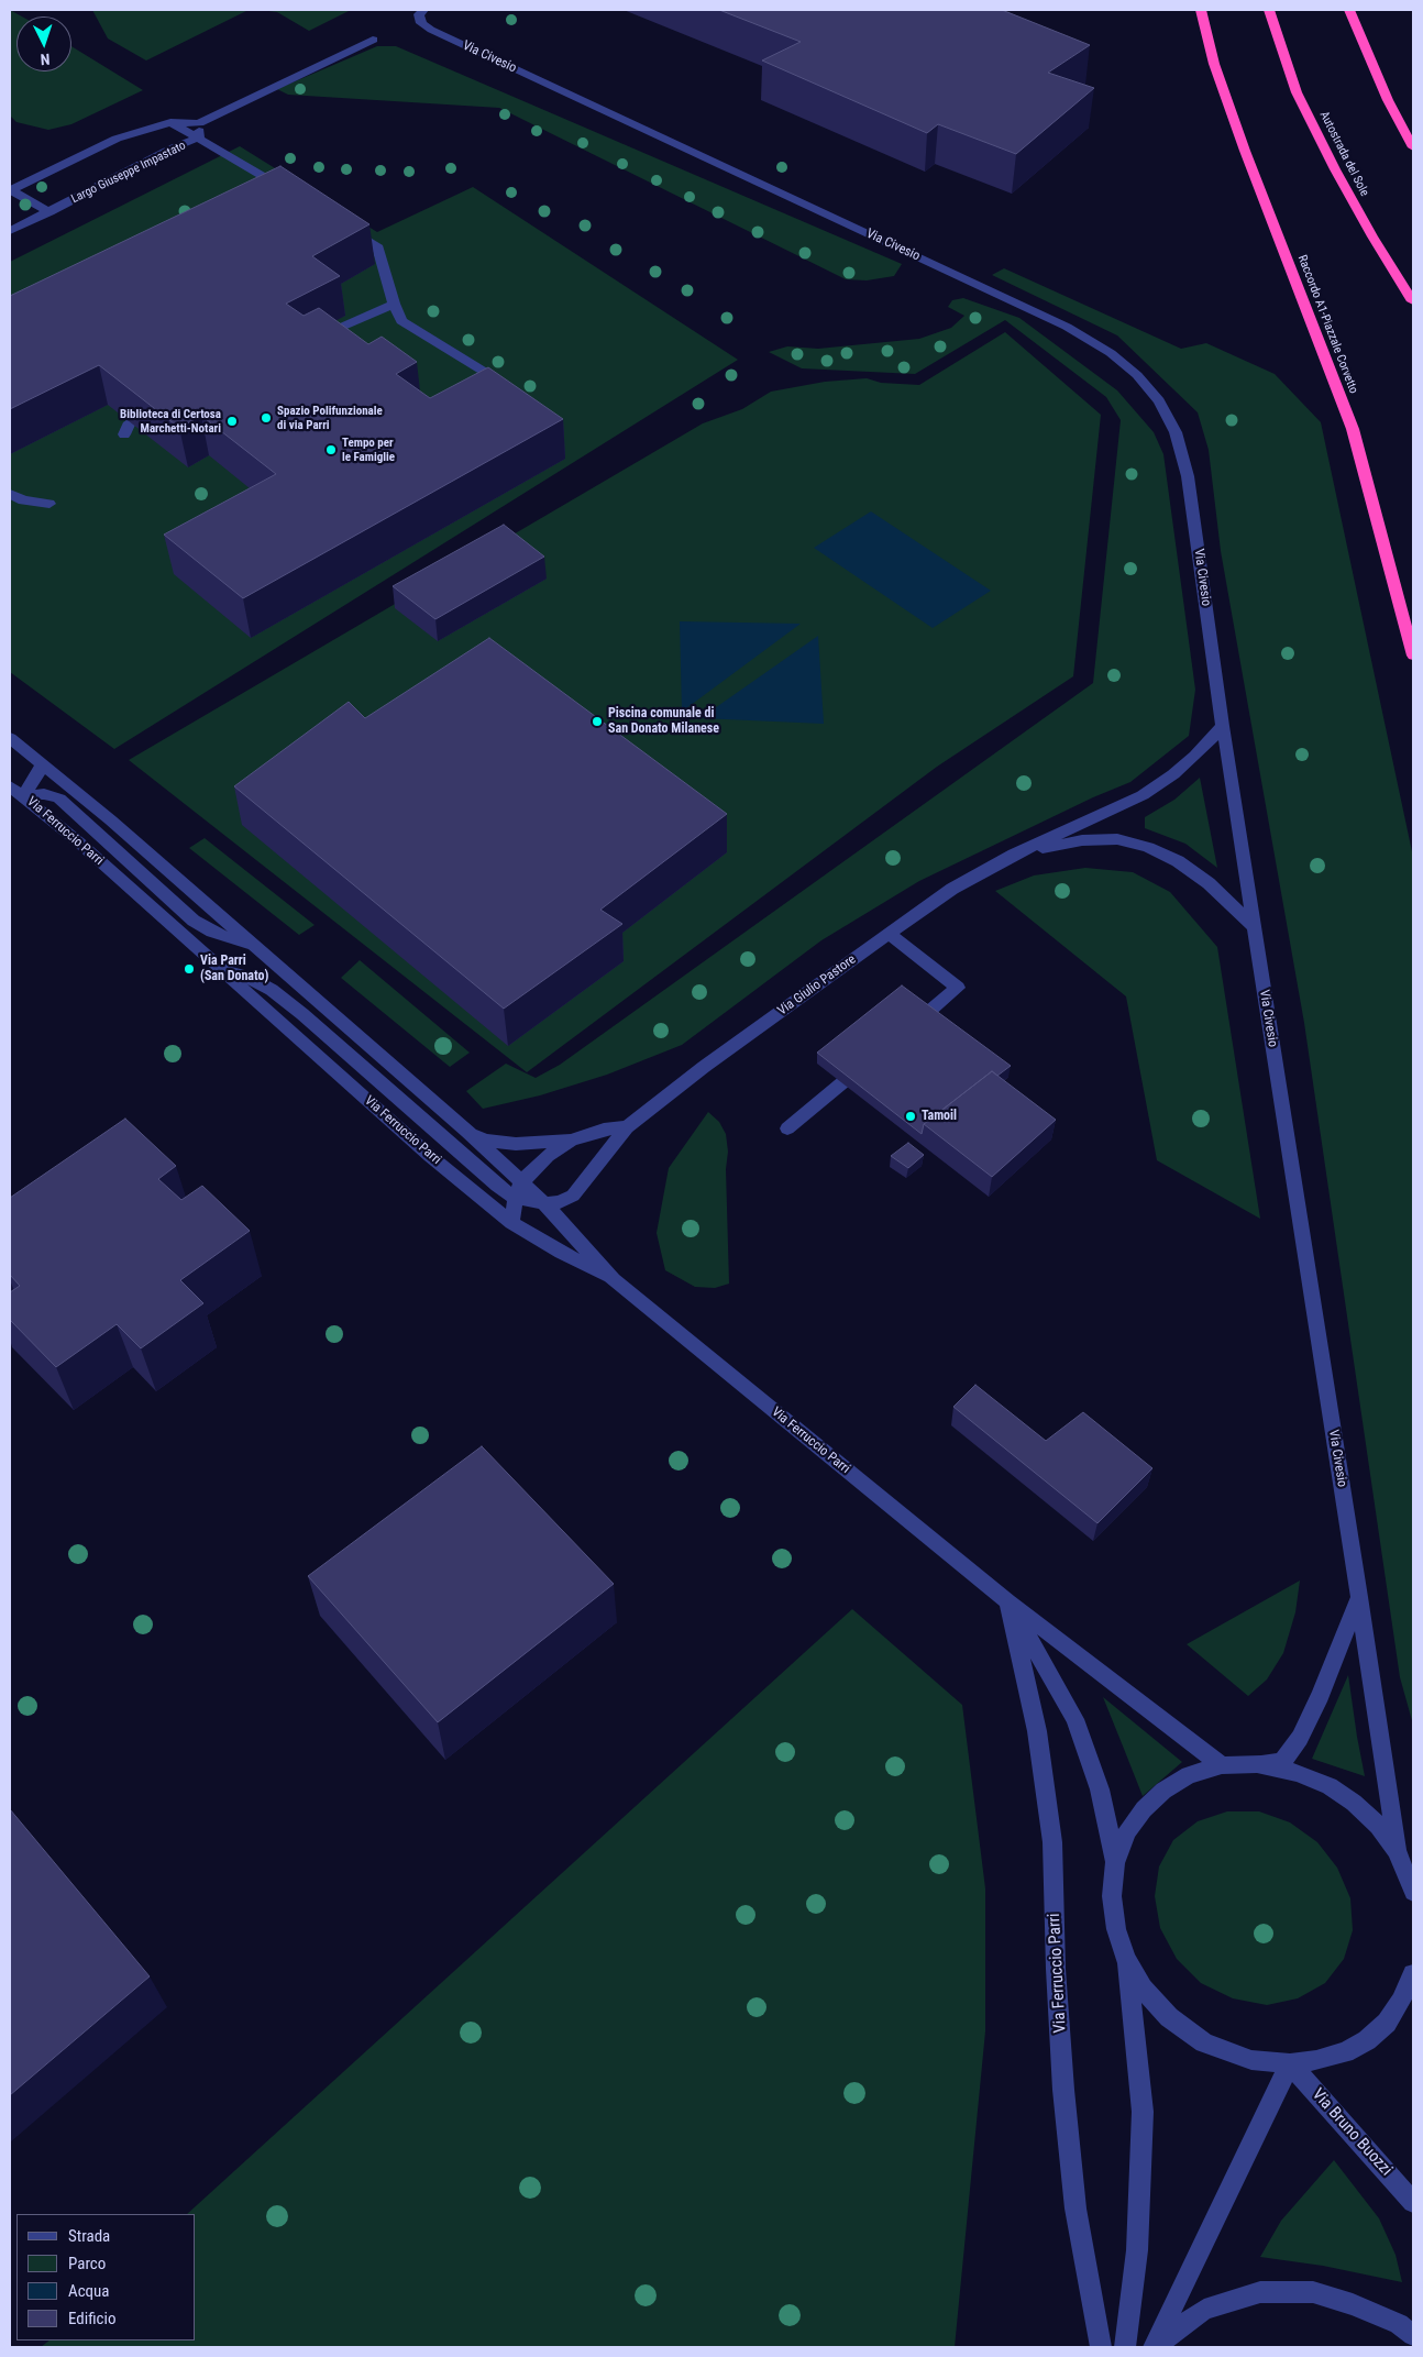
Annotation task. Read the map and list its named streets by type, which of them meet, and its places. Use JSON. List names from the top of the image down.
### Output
{
  "streets": {
    "highway": ["Autostrada del Sole", "Raccordo A1-Piazzale Corvetto"],
    "street": [
      "Via Civesio",
      "Largo Giuseppe Impastato",
      "Via Ferruccio Parri",
      "Via Giulio Pastore",
      "Via Bruno Buozzi"
    ]
  },
  "crossings": [
    ["Via Civesio", "Via Ferruccio Parri"],
    ["Via Civesio", "Via Giulio Pastore"],
    ["Via Ferruccio Parri", "Via Giulio Pastore"],
    ["Via Ferruccio Parri", "Via Bruno Buozzi"]
  ],
  "places": [
    "Spazio Polifunzionale di via Parri",
    "Biblioteca di Certosa Marchetti-Notari",
    "Tempo per le Famiglie",
    "Piscina comunale di San Donato Milanese",
    "Via Parri (San Donato)",
    "Tamoil"
  ],
  "legend": [
    "Strada",
    "Parco",
    "Acqua",
    "Edificio"
  ],
  "north": "bottom"
}
